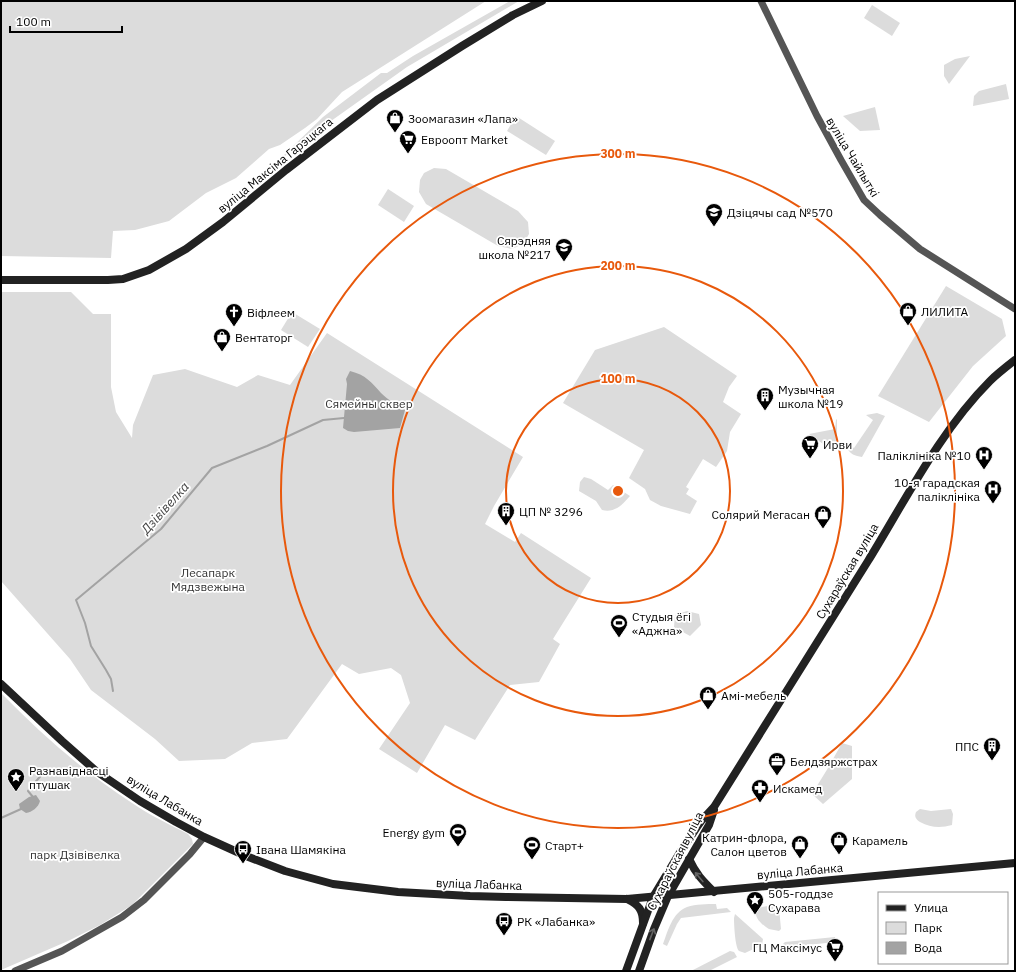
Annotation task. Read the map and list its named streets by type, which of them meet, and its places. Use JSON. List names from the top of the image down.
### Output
{
  "streets": {
    "main road": ["вуліца Максіма Гарэцкага", "Сухараўская вуліца", "вуліца Лабанка"],
    "street": ["вуліца Чайлыткі"]
  },
  "crossings": [
    ["Сухараўская вуліца", "вуліца Лабанка"]
  ],
  "water": ["Дзівівелка"],
  "parks": ["Сямейны сквер", "Лесапарк Мядзвежына", "парк Дзівівелка"],
  "places": {
    "shop": [
      "Зоомагазин «Лапа»",
      "ЛИЛИТА",
      "Вентаторг",
      "Солярий Мегасан",
      "Амі-мебель",
      "Карамель",
      "Катрин-флора, Салон цветов"
    ],
    "supermarket": ["Евроопт Market", "Ирви", "ГЦ Максімус"],
    "school or university": ["Дзіцячы сад №570", "Сярэдняя школа №217"],
    "church": ["Віфлеем"],
    "building": ["Музычная школа №19", "ЦП № 3296", "ППС"],
    "hospital": ["Паліклініка №10", "10-я гарадская паліклініка"],
    "sports": ["Студыя ёгі «Аджна»", "Energy gym", "Старт+"],
    "office": ["Белдзяржстрах"],
    "place": ["Разнавіднасці птушак", "505-годдзе Сухарава"],
    "pharmacy": ["Искамед"],
    "bus stop": ["Івана Шамякіна", "РК «Лабанка»"]
  },
  "legend": ["Улица", "Парк", "Вода"],
  "scale_bar": "100 m",
  "rings": ["300 m", "200 m", "100 m"]
}
